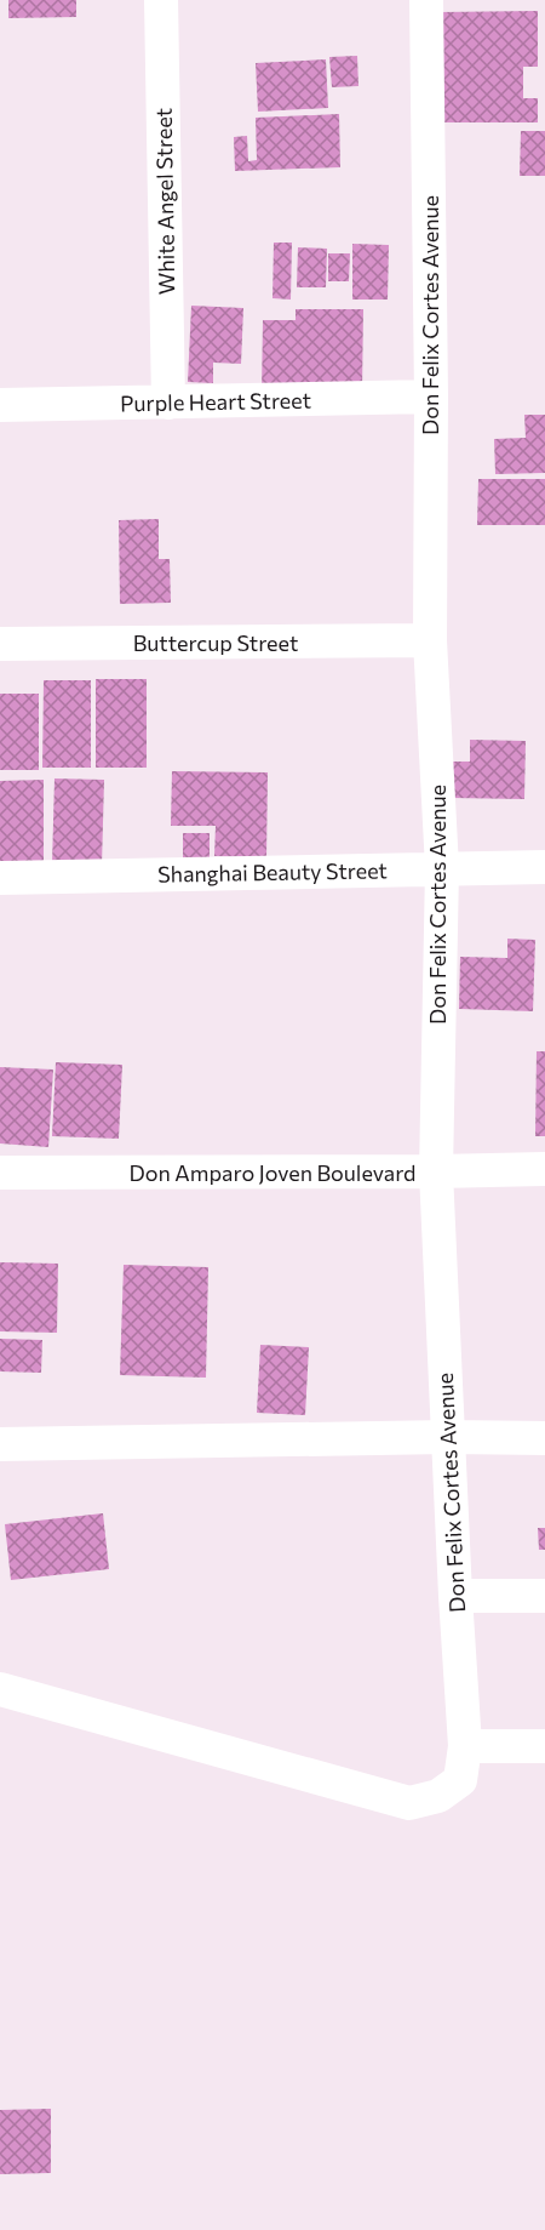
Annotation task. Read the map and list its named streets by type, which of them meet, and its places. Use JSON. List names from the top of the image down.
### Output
{
  "streets": {
    "street": [
      "White Angel Street",
      "Don Felix Cortes Avenue",
      "Purple Heart Street",
      "Buttercup Street",
      "Shanghai Beauty Street",
      "Don Amparo Joven Boulevard"
    ]
  },
  "crossings": [
    ["White Angel Street", "Purple Heart Street"],
    ["Don Felix Cortes Avenue", "Purple Heart Street"],
    ["Don Felix Cortes Avenue", "Buttercup Street"],
    ["Don Felix Cortes Avenue", "Shanghai Beauty Street"],
    ["Don Felix Cortes Avenue", "Don Amparo Joven Boulevard"]
  ]
}
